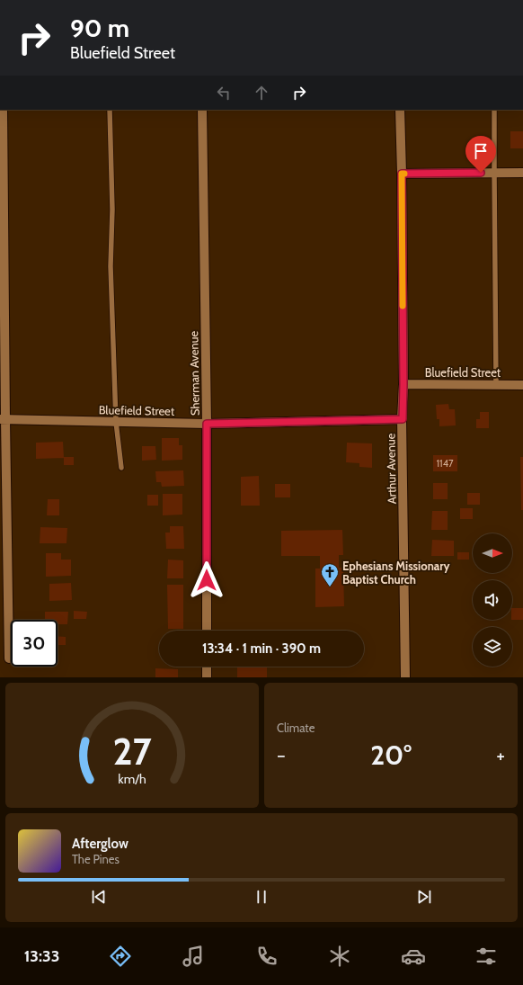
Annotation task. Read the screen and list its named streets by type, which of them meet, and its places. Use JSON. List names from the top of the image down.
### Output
{
  "streets": {
    "street": ["Bluefield Street", "Sherman Avenue", "Arthur Avenue"]
  },
  "crossings": [
    ["Bluefield Street", "Sherman Avenue"],
    ["Bluefield Street", "Arthur Avenue"]
  ],
  "places": {
    "church": ["Ephesians Missionary Baptist Church"]
  },
  "house_numbers": ["1147"],
  "north": "right",
  "page": {
    "turn": ["90 m", "Bluefield Street"],
    "limit": "30",
    "trip": "13:34 · 1 min · 390 m",
    "tile": "Climate",
    "heat": ["−", "20°", "+"],
    "song": ["Afterglow", "The Pines"],
    "tabs": "13:33",
    "gauge": ["27", "km/h"]
  }
}
